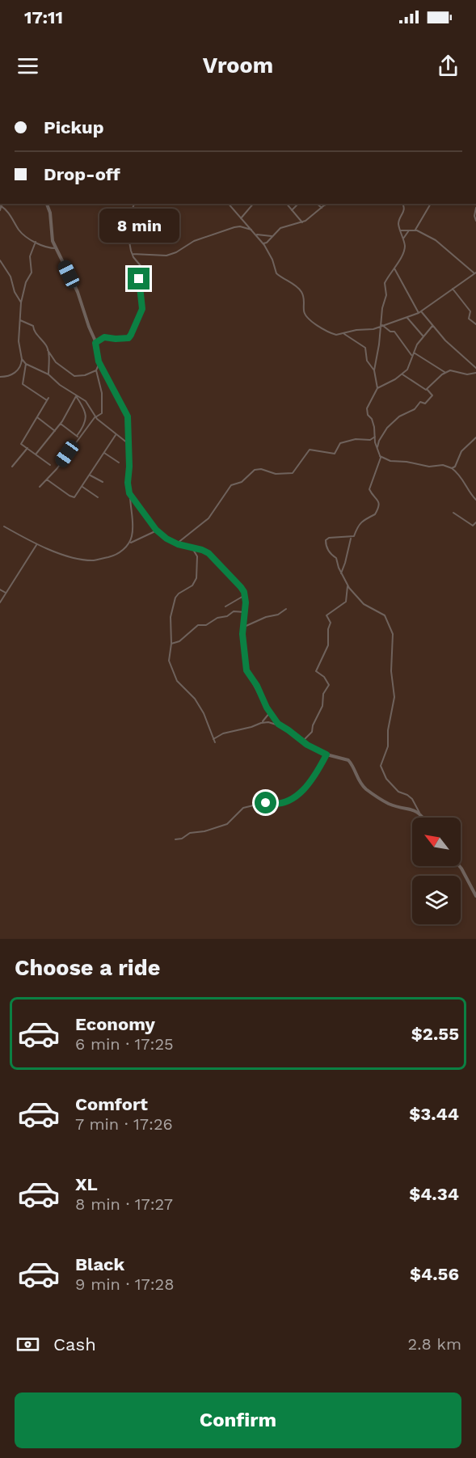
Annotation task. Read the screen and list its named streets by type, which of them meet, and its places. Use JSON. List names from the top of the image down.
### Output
{
  "north": "top left",
  "page": {
    "status": "17:11",
    "header": "Vroom",
    "banner": ["Pickup", "Drop-off"],
    "bubble": "8 min",
    "heading": "Choose a ride",
    "list": [
      {
        "name": "Economy",
        "note": "6 min · 17:25",
        "value": "$2.55"
      },
      {
        "name": "Comfort",
        "note": "7 min · 17:26",
        "value": "$3.44"
      },
      {
        "name": "XL",
        "note": "8 min · 17:27",
        "value": "$4.34"
      },
      {
        "name": "Black",
        "note": "9 min · 17:28",
        "value": "$4.56"
      }
    ],
    "pay": ["Cash", "2.8 km"],
    "buttons": "Confirm"
  }
}
